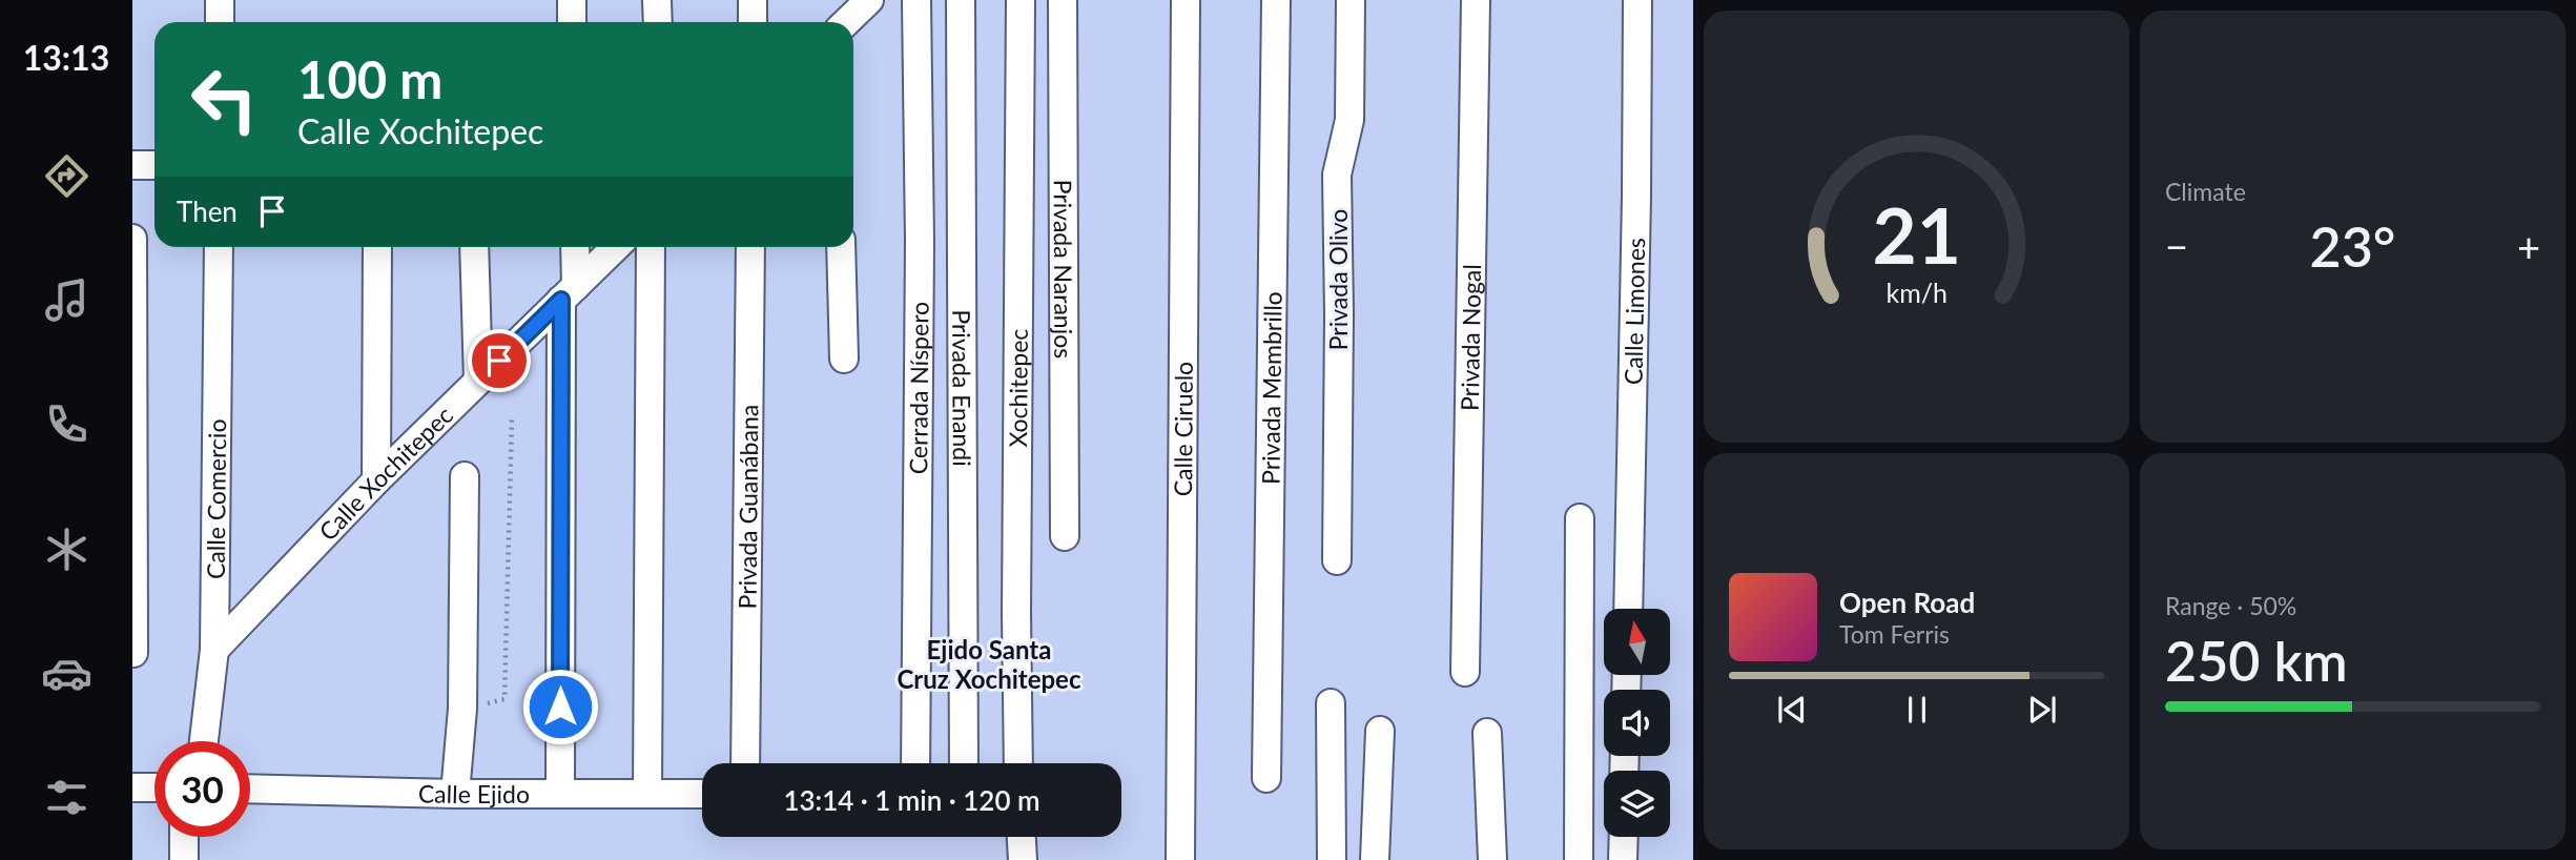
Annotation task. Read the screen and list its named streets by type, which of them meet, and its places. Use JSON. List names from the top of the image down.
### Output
{
  "streets": {
    "street": [
      "Privada Naranjos",
      "Privada Olivo",
      "Calle Limones",
      "Privada Nogal",
      "Cerrada Níspero",
      "Privada Enandi",
      "Xochitepec",
      "Privada Membrillo",
      "Calle Ciruelo",
      "Calle Xochitepec",
      "Calle Comercio",
      "Privada Guanábana",
      "Calle Ejido"
    ]
  },
  "crossings": [
    ["Calle Xochitepec", "Calle Comercio"]
  ],
  "districts": ["Ejido Santa Cruz Xochitepec"],
  "north": "top",
  "page": {
    "tabs": "13:13",
    "tile": [
      "Climate",
      ["Range · 50%", "250 km"]
    ],
    "turn": ["100 m", "Calle Xochitepec"],
    "then": "Then",
    "heat": ["−", "23°", "+"],
    "song": ["Open Road", "Tom Ferris"],
    "limit": "30",
    "trip": "13:14 · 1 min · 120 m",
    "gauge": ["21", "km/h"]
  }
}
